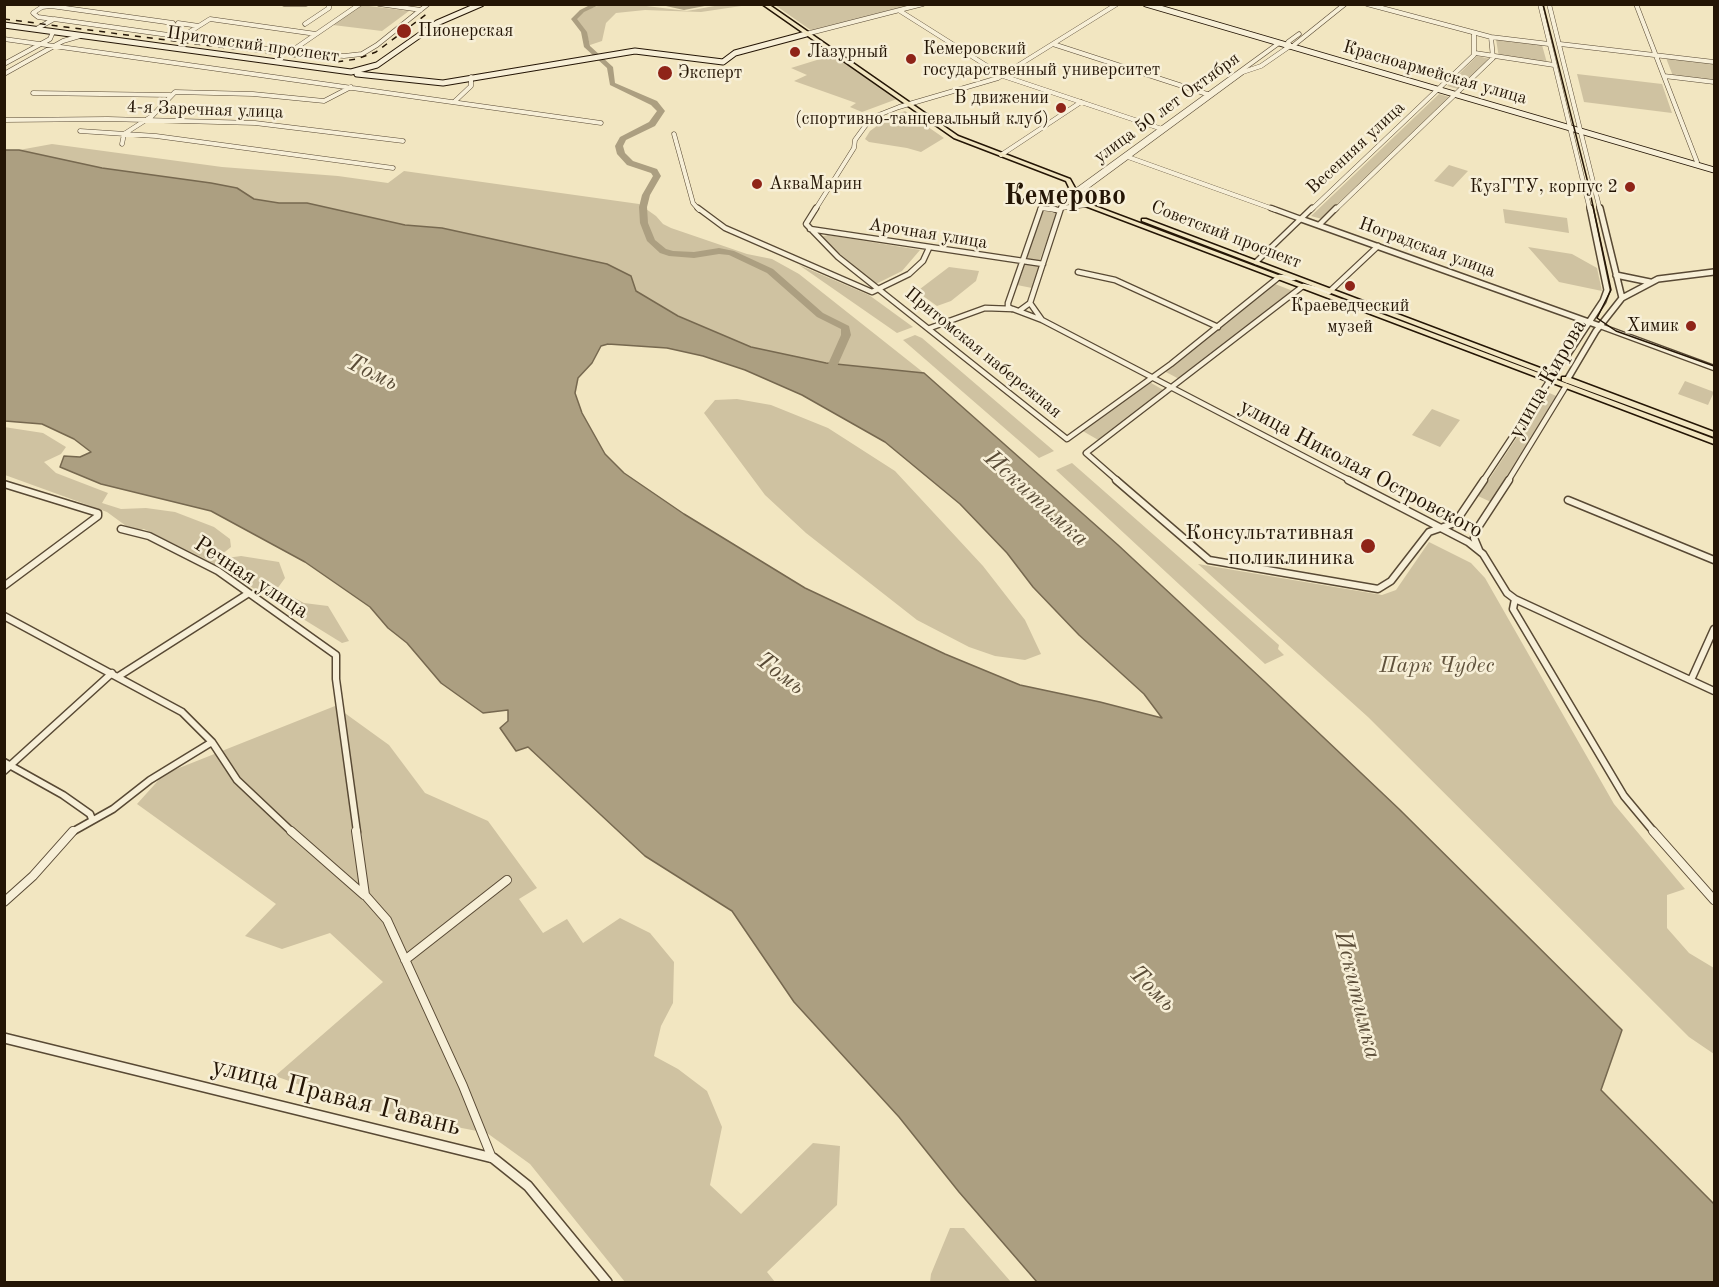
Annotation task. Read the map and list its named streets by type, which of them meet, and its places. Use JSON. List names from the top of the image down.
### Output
{
  "streets": {
    "main road": ["Притомский проспект", "Красноармейская улица", "Советский проспект"],
    "street": [
      "улица 50 лет Октября",
      "4-я Заречная улица",
      "Весенняя улица",
      "Арочная улица",
      "Ноградская улица",
      "Притомская набережная",
      "улица Кирова",
      "улица Николая Островского",
      "Речная улица",
      "улица Правая Гавань"
    ]
  },
  "crossings": [
    ["Красноармейская улица", "улица 50 лет Октября"],
    ["Красноармейская улица", "Весенняя улица"],
    ["улица 50 лет Октября", "Советский проспект"],
    ["улица 50 лет Октября", "Ноградская улица"],
    ["Весенняя улица", "Советский проспект"],
    ["Весенняя улица", "Ноградская улица"],
    ["Арочная улица", "Притомская набережная"],
    ["Советский проспект", "улица Кирова"],
    ["Ноградская улица", "улица Кирова"],
    ["Притомская набережная", "улица Николая Островского"],
    ["улица Кирова", "улица Николая Островского"]
  ],
  "districts": ["Кемерово"],
  "water": ["Томь", "Искитимка"],
  "parks": ["Парк Чудес"],
  "places": [
    "Пионерская",
    "Лазурный",
    "Кемеровский государственный университет",
    "Эксперт",
    "В движении (спортивно-танцевальный клуб)",
    "АкваМарин",
    "КузГТУ, корпус 2",
    "Краеведческий музей",
    "Химик",
    "Консультативная поликлиника"
  ]
}
